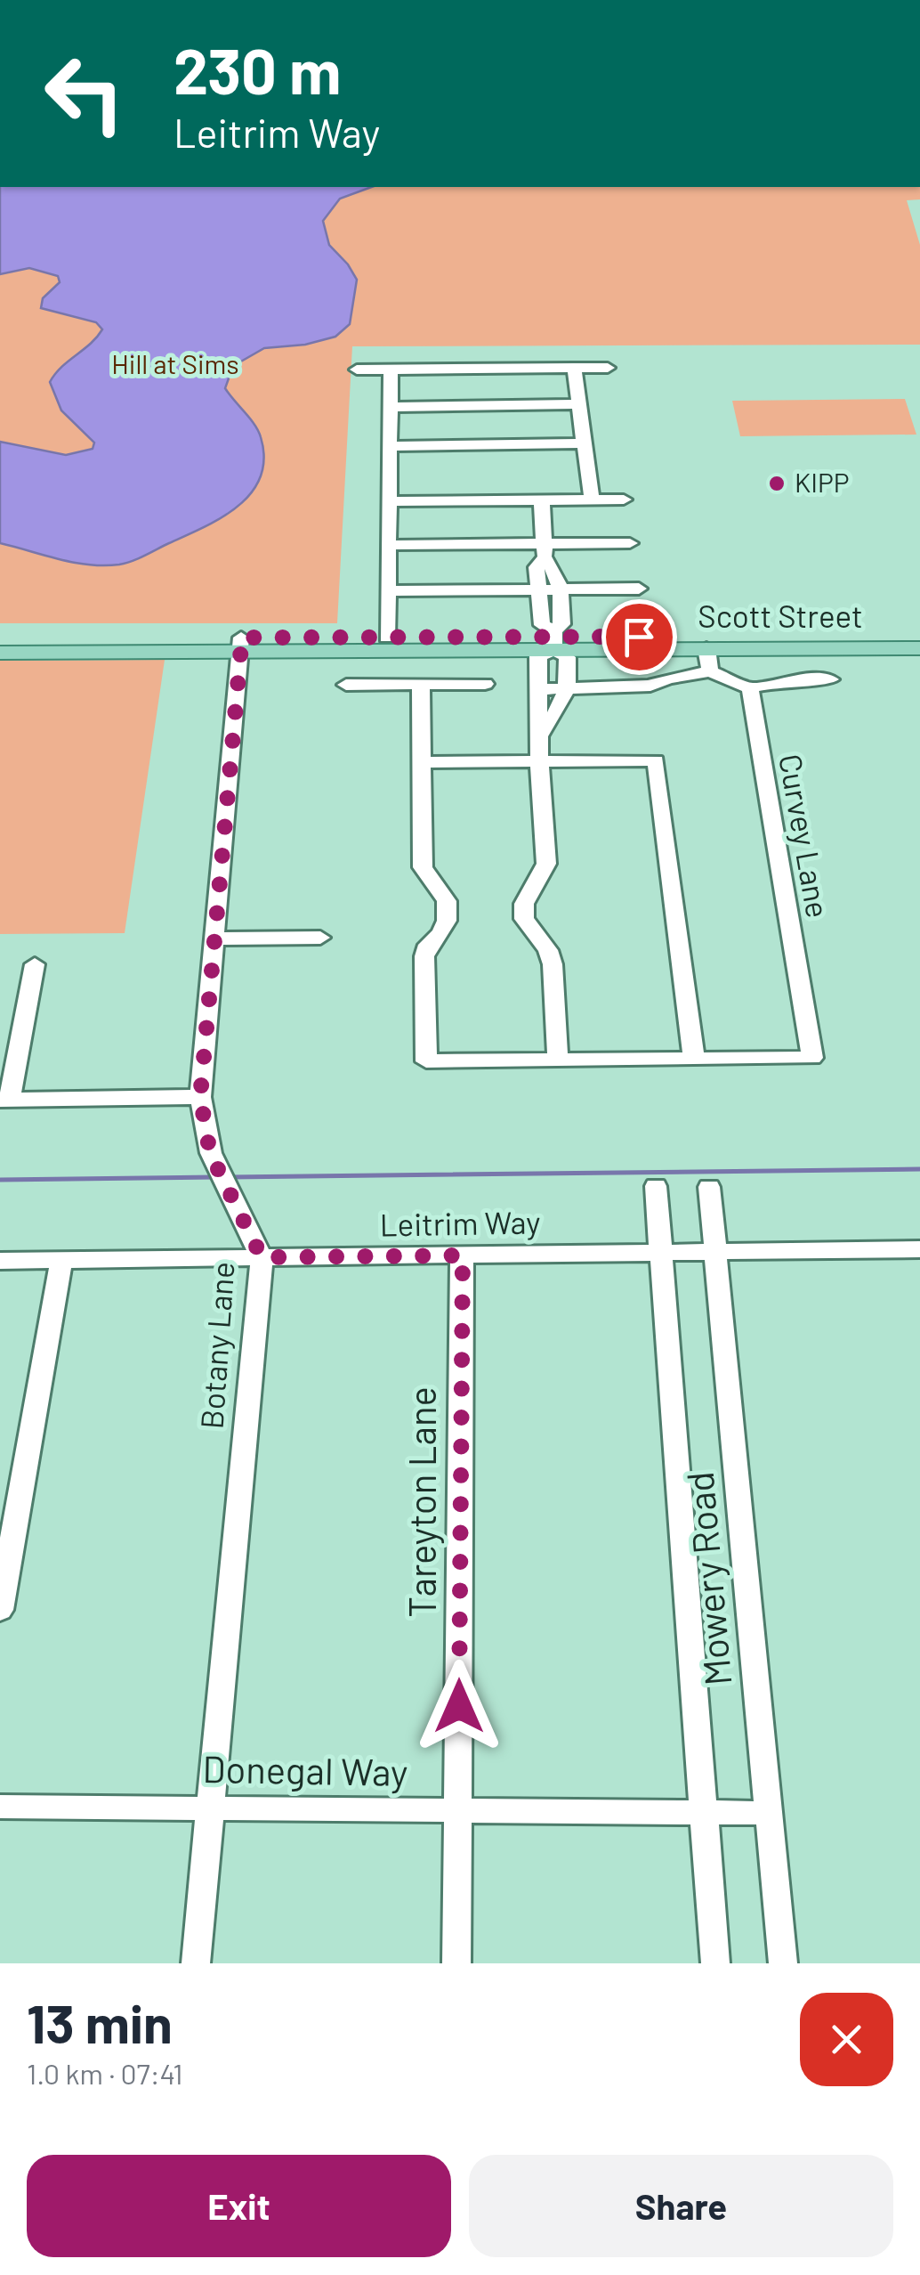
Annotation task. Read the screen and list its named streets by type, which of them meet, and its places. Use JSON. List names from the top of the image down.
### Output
{
  "streets": {
    "main road": ["Scott Street"],
    "street": [
      "Curvey Lane",
      "Leitrim Way",
      "Botany Lane",
      "Tareyton Lane",
      "Mowery Road",
      "Donegal Way"
    ]
  },
  "crossings": [
    ["Scott Street", "Botany Lane"],
    ["Leitrim Way", "Botany Lane"],
    ["Leitrim Way", "Tareyton Lane"],
    ["Leitrim Way", "Mowery Road"],
    ["Botany Lane", "Donegal Way"],
    ["Tareyton Lane", "Donegal Way"],
    ["Mowery Road", "Donegal Way"]
  ],
  "parks": ["Hill at Sims"],
  "places": ["KIPP"],
  "page": {
    "turn": ["230 m", "Leitrim Way"],
    "heading": ["13 min", "1.0 km · 07:41"],
    "buttons": ["Exit", "Share"]
  }
}
